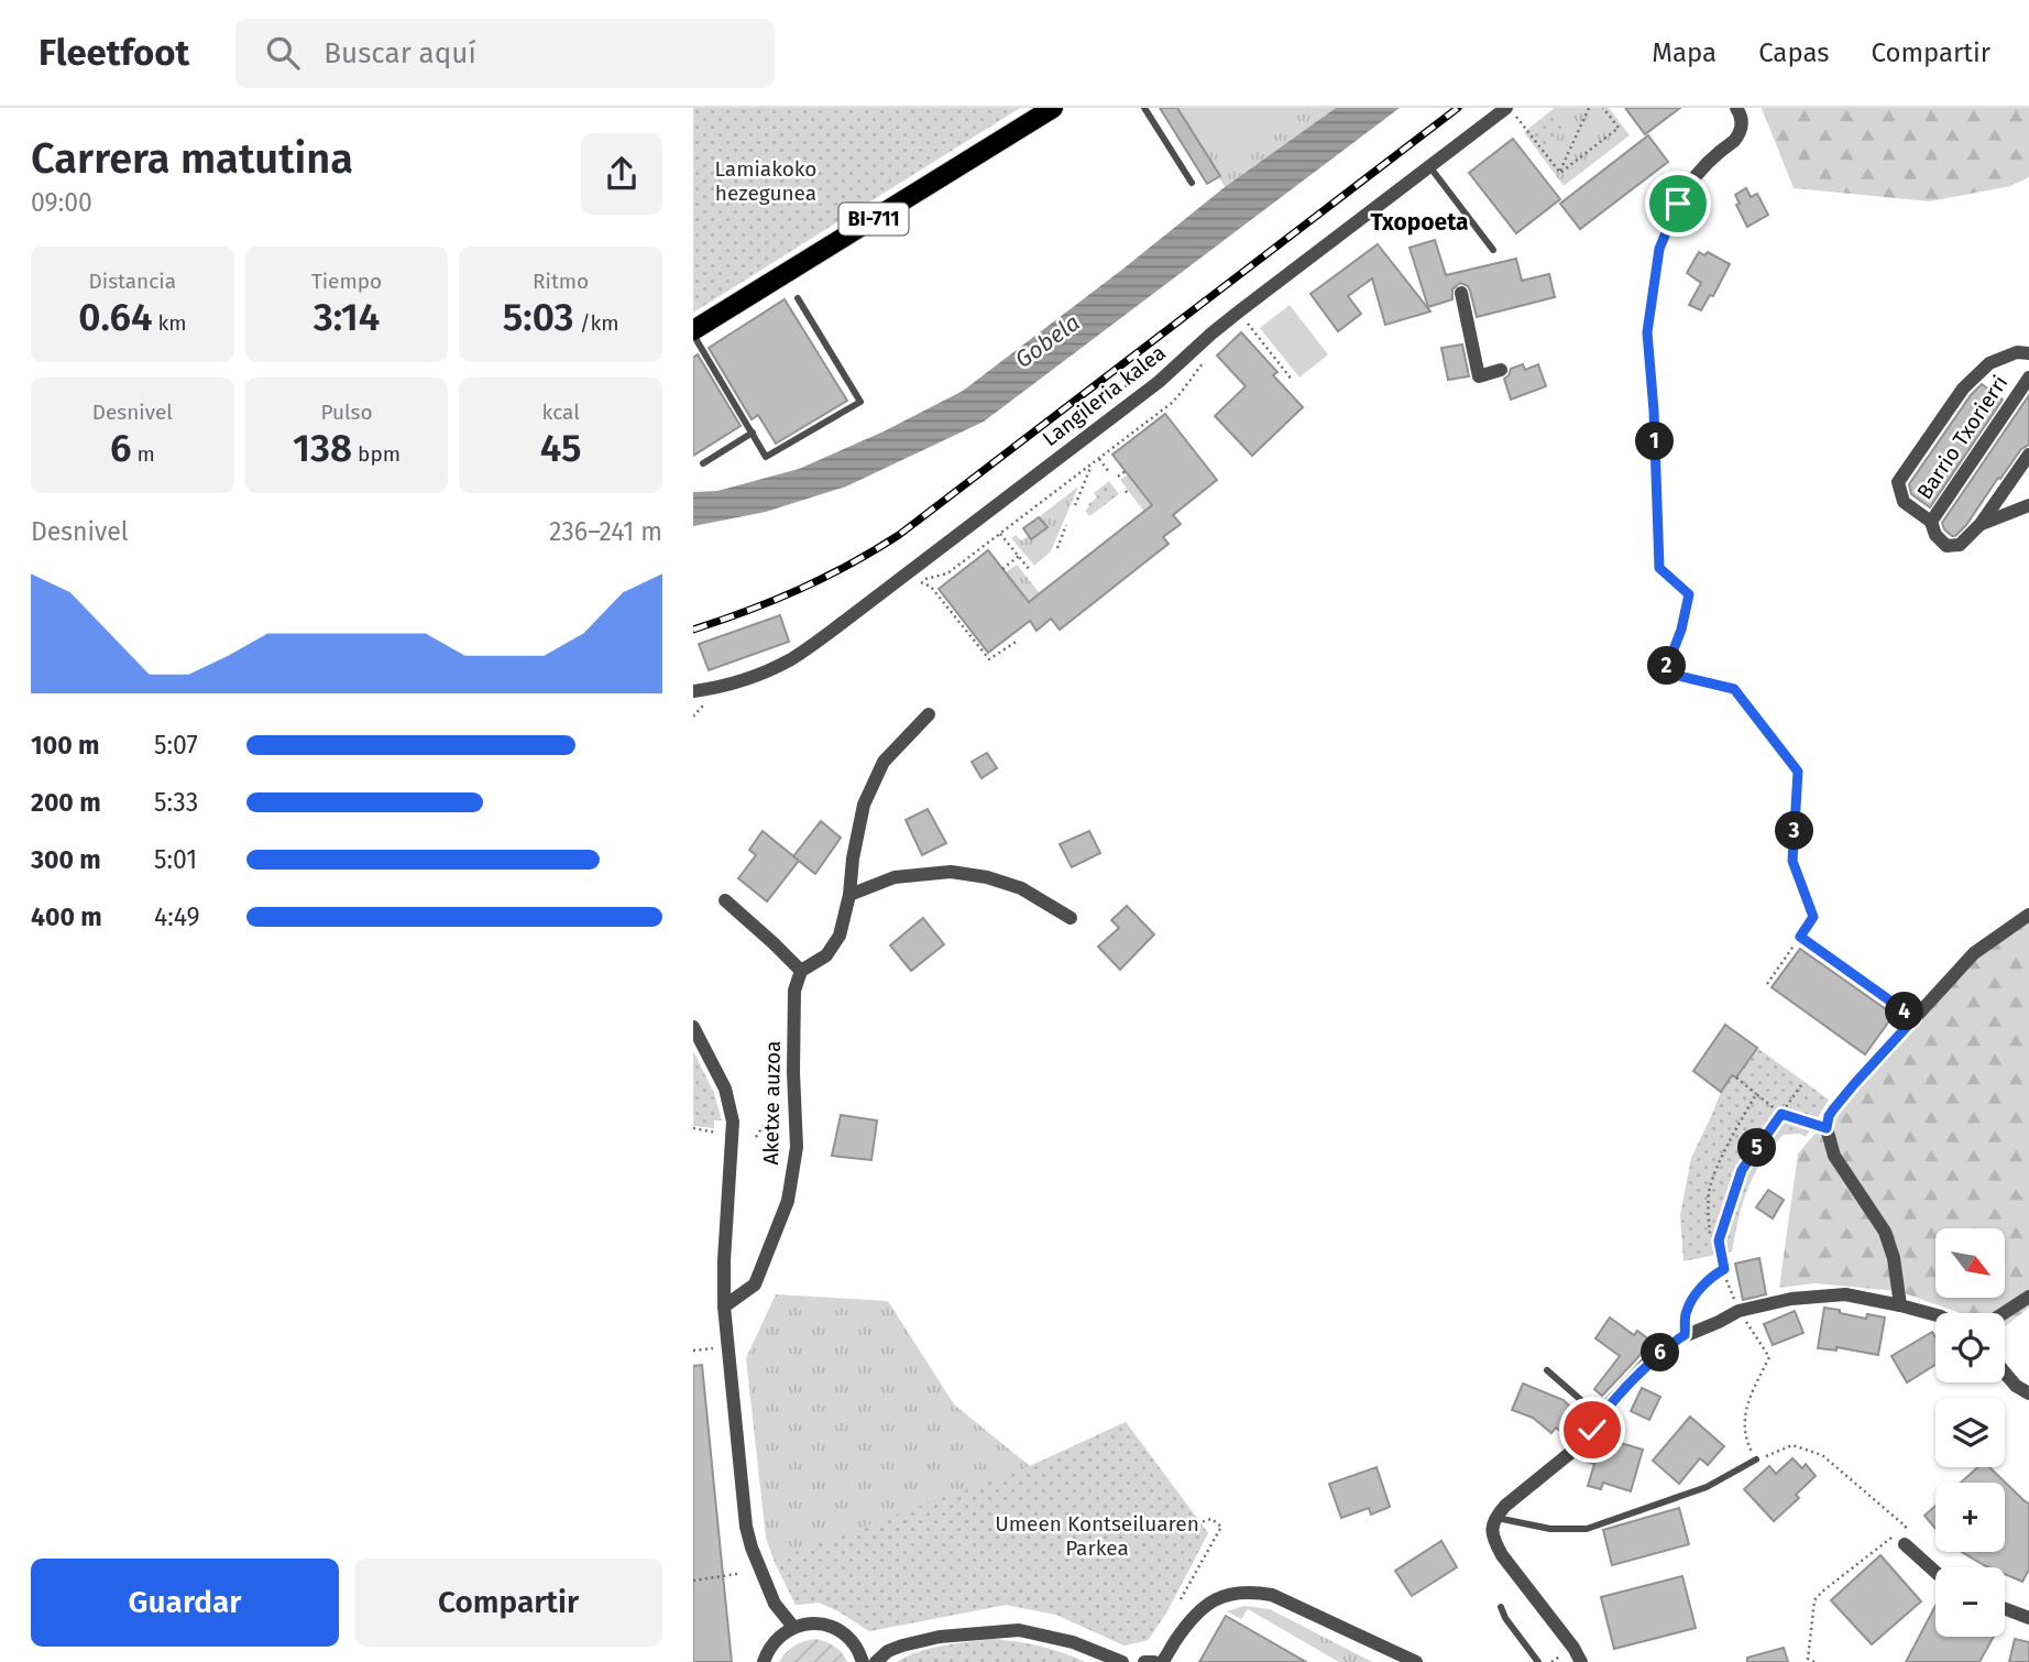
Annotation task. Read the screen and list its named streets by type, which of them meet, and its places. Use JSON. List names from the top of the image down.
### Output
{
  "streets": {
    "main road": ["BI-711"],
    "street": ["Langileria kalea", "Barrio Txorierri", "Aketxe auzoa"]
  },
  "districts": ["Txopoeta"],
  "water": ["Gobela"],
  "parks": ["Lamiakoko hezegunea", "Umeen Kontseiluaren Parkea"],
  "north": "bottom right",
  "page": {
    "header": "Fleetfoot",
    "search": "Buscar aquí",
    "nav": ["Mapa", "Capas", "Compartir"],
    "heading": ["Carrera matutina", "09:00"],
    "stats": [
      ["Distancia", "0.64 km"],
      ["Tiempo", "3:14"],
      ["Ritmo", "5:03 /km"],
      ["Desnivel", "6 m"],
      ["Pulso", "138 bpm"],
      ["kcal", "45"]
    ],
    "pins": [
      "1",
      "2",
      "3",
      "4",
      "5",
      "6"
    ],
    "chart": ["Desnivel", "236–241 m"],
    "list": [
      {
        "name": "100 m",
        "note": "5:07"
      },
      {
        "name": "200 m",
        "note": "5:33"
      },
      {
        "name": "300 m",
        "note": "5:01"
      },
      {
        "name": "400 m",
        "note": "4:49"
      }
    ],
    "map_buttons": ["+", "−"],
    "buttons": ["Guardar", "Compartir"]
  }
}
